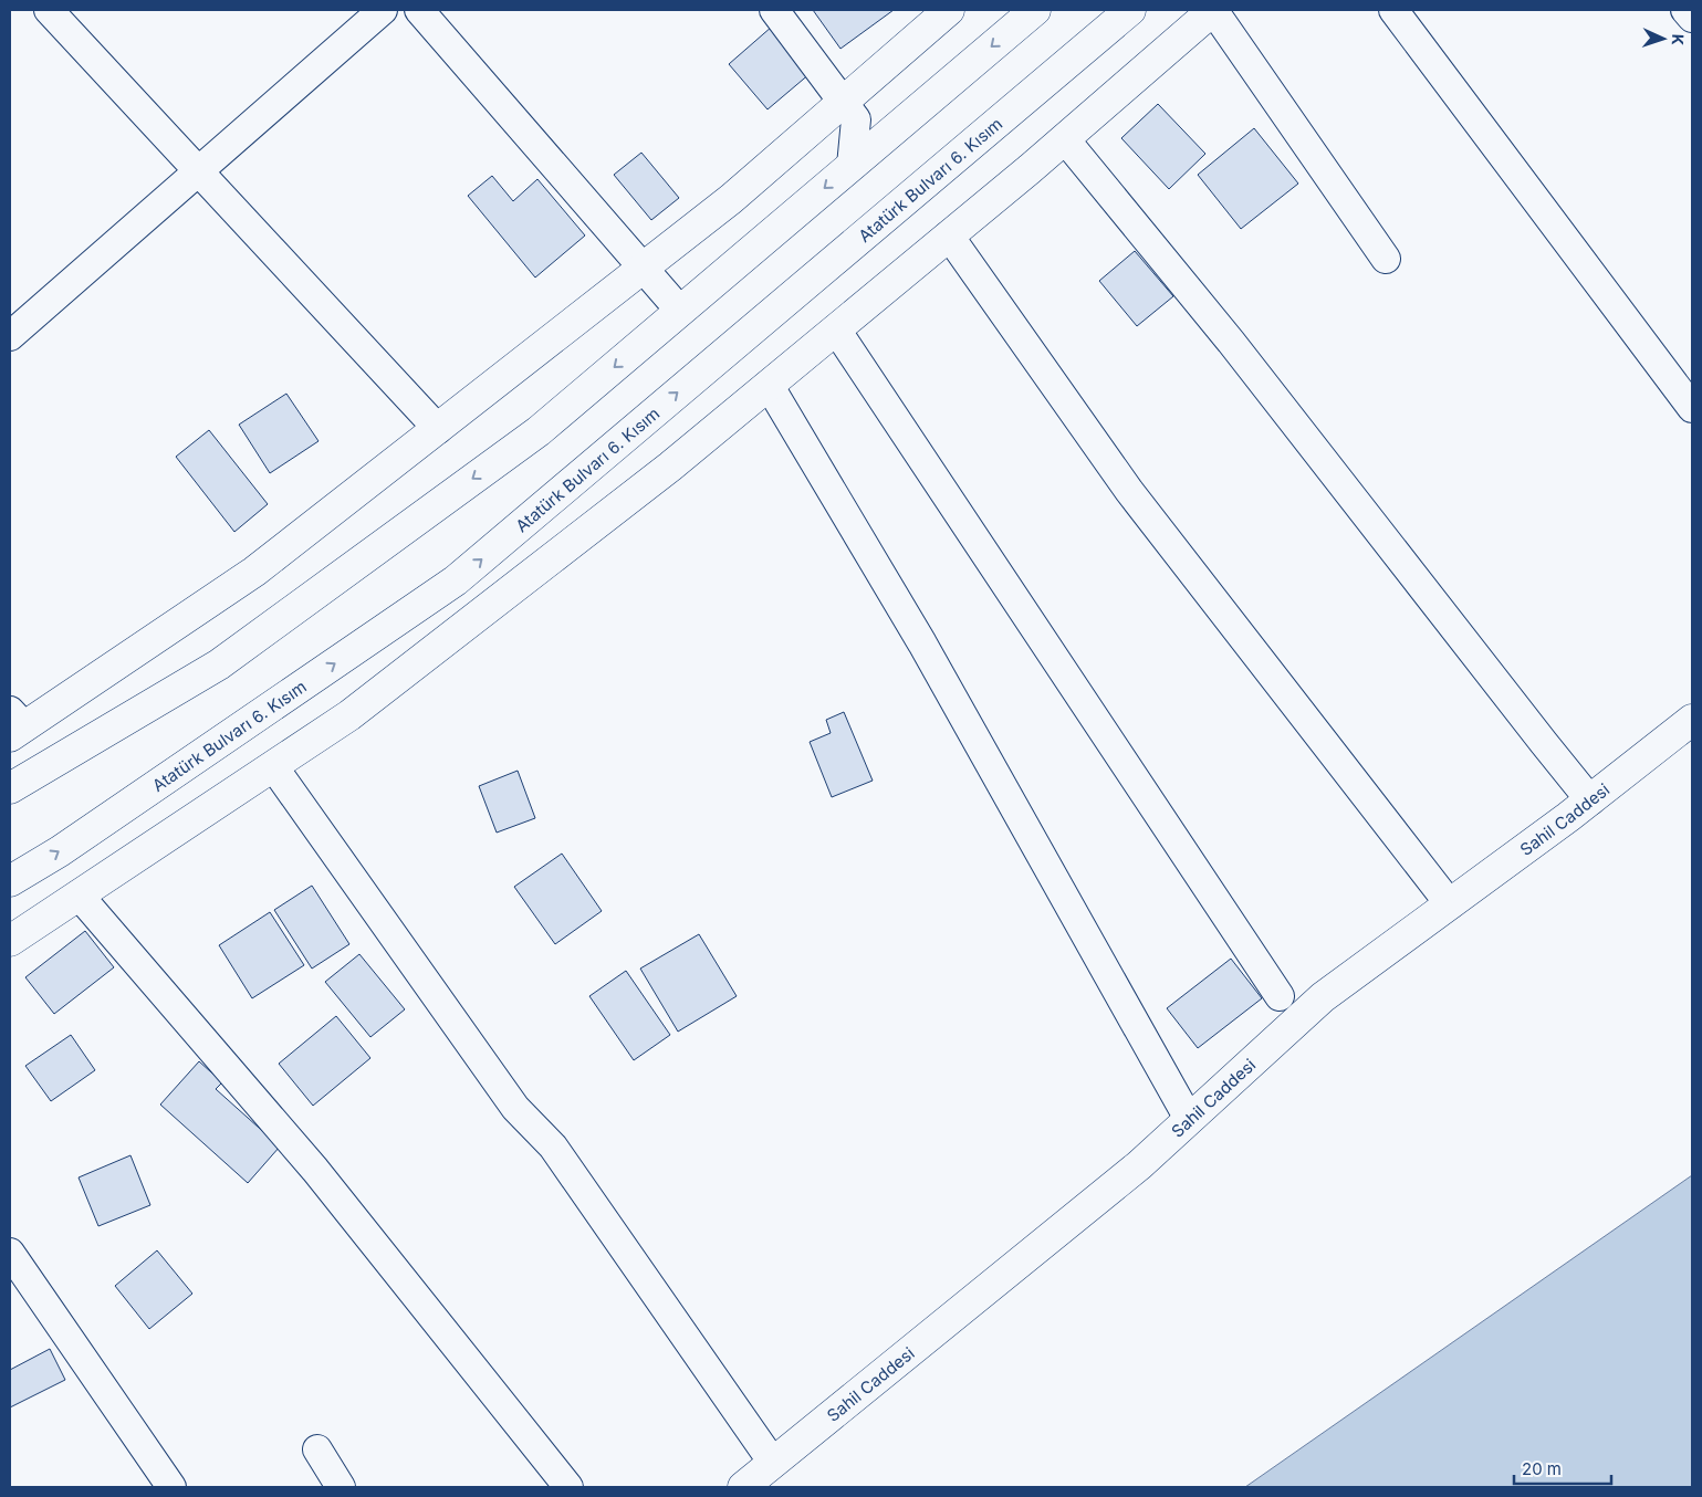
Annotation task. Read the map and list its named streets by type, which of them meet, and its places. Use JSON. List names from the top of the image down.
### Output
{
  "streets": {
    "main road": ["Atatürk Bulvarı 6. Kısım", "Sahil Caddesi"]
  },
  "scale_bar": "20 m",
  "north": "right"
}
